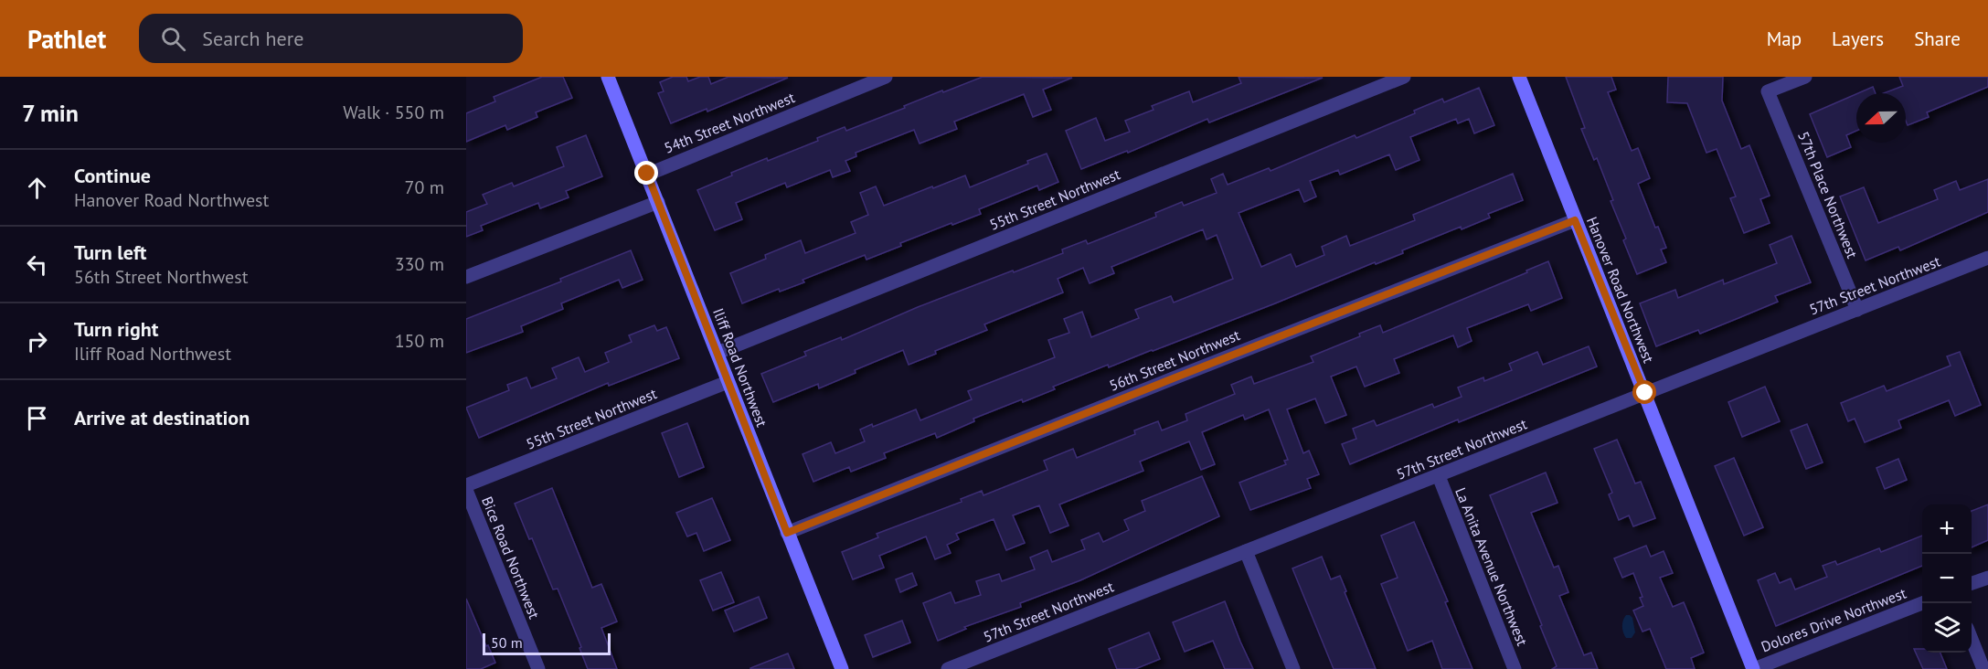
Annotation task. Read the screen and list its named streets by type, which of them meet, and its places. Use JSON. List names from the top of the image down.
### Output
{
  "streets": {
    "main road": ["Hanover Road Northwest", "Iliff Road Northwest"],
    "street": [
      "54th Street Northwest",
      "57th Place Northwest",
      "55th Street Northwest",
      "57th Street Northwest",
      "56th Street Northwest",
      "Bice Road Northwest",
      "La Anita Avenue Northwest",
      "Dolores Drive Northwest"
    ]
  },
  "crossings": [
    ["54th Street Northwest", "Iliff Road Northwest"],
    ["57th Place Northwest", "57th Street Northwest"],
    ["55th Street Northwest", "Iliff Road Northwest"],
    ["55th Street Northwest", "Bice Road Northwest"],
    ["57th Street Northwest", "Hanover Road Northwest"],
    ["57th Street Northwest", "La Anita Avenue Northwest"],
    ["Hanover Road Northwest", "56th Street Northwest"],
    ["Hanover Road Northwest", "Dolores Drive Northwest"],
    ["56th Street Northwest", "Iliff Road Northwest"]
  ],
  "scale_bar": "50 m",
  "north": "left",
  "page": {
    "header": "Pathlet",
    "search": "Search here",
    "nav": ["Map", "Layers", "Share"],
    "heading": ["7 min", "Walk · 550 m"],
    "list": [
      ["Continue", "Hanover Road Northwest", "70 m"],
      ["Turn left", "56th Street Northwest", "330 m"],
      ["Turn right", "Iliff Road Northwest", "150 m"],
      "Arrive at destination"
    ],
    "map_buttons": ["+", "−"],
    "scale": "50 m"
  }
}
